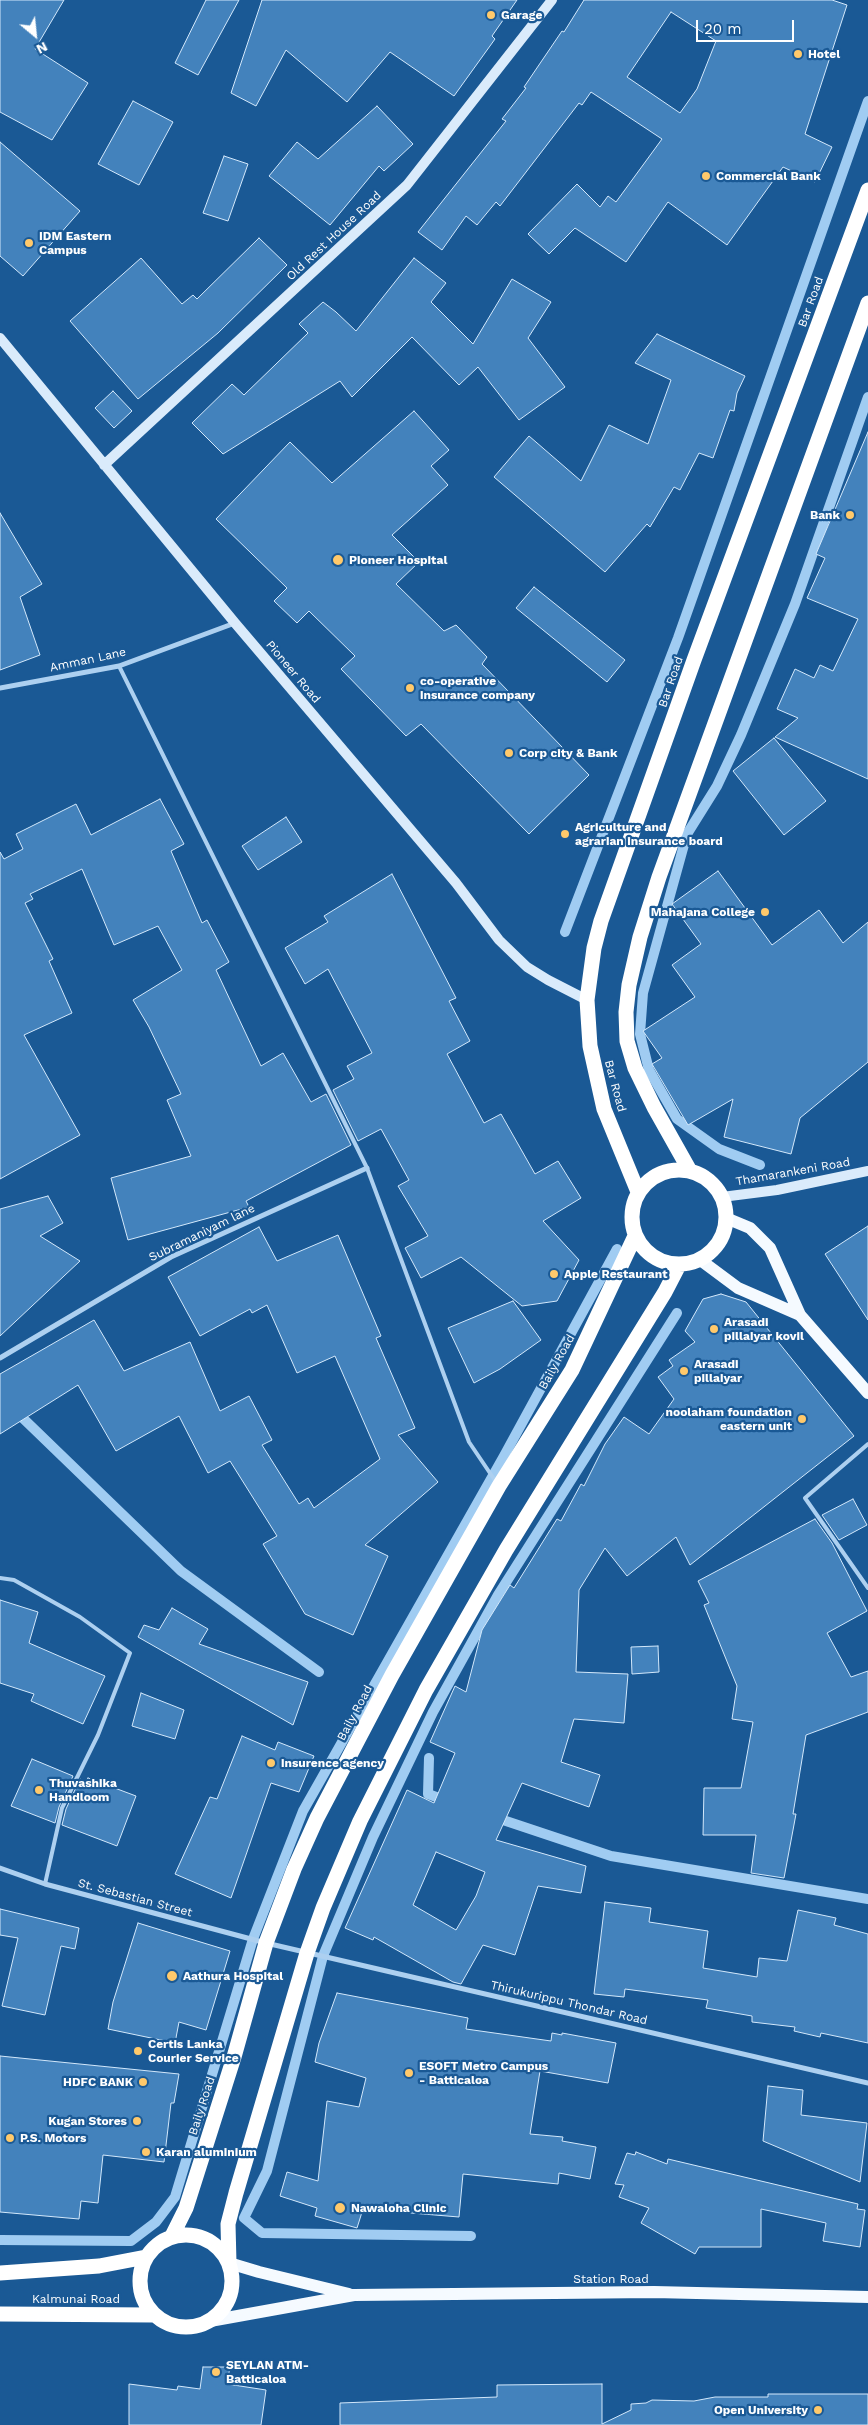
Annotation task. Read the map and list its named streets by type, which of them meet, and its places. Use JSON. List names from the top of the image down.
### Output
{
  "streets": {
    "highway": ["Bar Road", "Baily Road", "Kalmunai Road"],
    "main road": [
      "Old Rest House Road",
      "Pioneer Road",
      "Thamarankeni Road",
      "Station Road"
    ],
    "street": [
      "Amman Lane",
      "Subramaniyam lane",
      "St. Sebastian Street",
      "Thirukurippu Thondar Road"
    ]
  },
  "crossings": [
    ["Old Rest House Road", "Pioneer Road"],
    ["Bar Road", "Pioneer Road"],
    ["Bar Road", "Thamarankeni Road"],
    ["Bar Road", "Baily Road"],
    ["Amman Lane", "Pioneer Road"],
    ["Thamarankeni Road", "Baily Road"],
    ["Baily Road", "St. Sebastian Street"],
    ["Baily Road", "Thirukurippu Thondar Road"],
    ["Baily Road", "Station Road"],
    ["Baily Road", "Kalmunai Road"],
    ["St. Sebastian Street", "Thirukurippu Thondar Road"],
    ["Station Road", "Kalmunai Road"]
  ],
  "places": [
    "Garage",
    "Hotel",
    "Commercial Bank",
    "IDM Eastern Campus",
    "Bank",
    "Pioneer Hospital",
    "co-operative insurance company",
    "Corp city & Bank",
    "Agriculture and agrarian insurance board",
    "Mahajana College",
    "Apple Restaurant",
    "Arasadi pillaiyar kovil",
    "Arasadi pillaiyar",
    "noolaham foundation eastern unit",
    "insurence agency",
    "Thuvashika Handloom",
    "Aathura Hospital",
    "Certis Lanka Courier Service",
    "ESOFT Metro Campus - Batticaloa",
    "HDFC BANK",
    "Kugan Stores",
    "P.S. Motors",
    "Karan aluminium",
    "Nawaloha Clinic",
    "SEYLAN ATM- Batticaloa",
    "Open University"
  ],
  "scale_bar": "20 m",
  "north": "bottom right"
}
